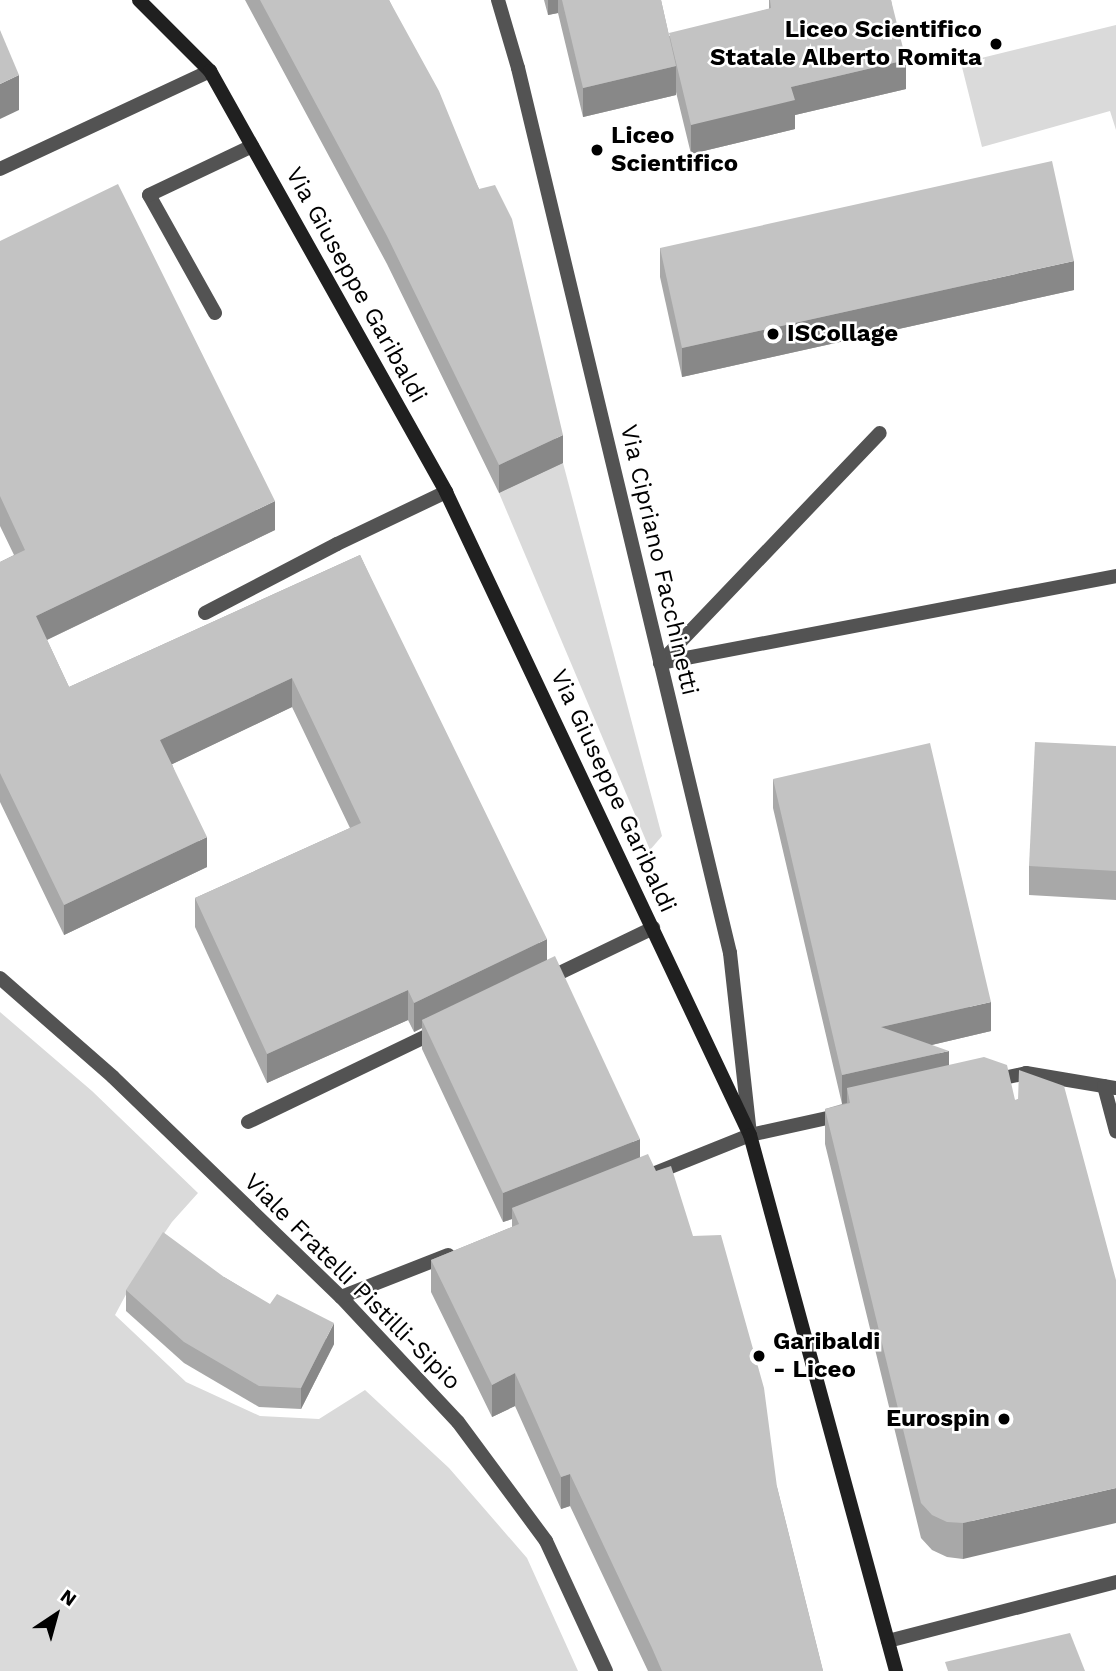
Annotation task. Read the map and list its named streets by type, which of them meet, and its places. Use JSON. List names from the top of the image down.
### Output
{
  "streets": {
    "main road": ["Via Giuseppe Garibaldi"],
    "street": ["Via Cipriano Facchinetti", "Viale Fratelli Pistilli-Sipio"]
  },
  "crossings": [
    ["Via Giuseppe Garibaldi", "Via Cipriano Facchinetti"]
  ],
  "places": [
    "Liceo Scientifico Statale Alberto Romita",
    "Liceo Scientifico",
    "ISCollage",
    "Garibaldi - Liceo",
    "Eurospin"
  ],
  "north": "top right"
}
